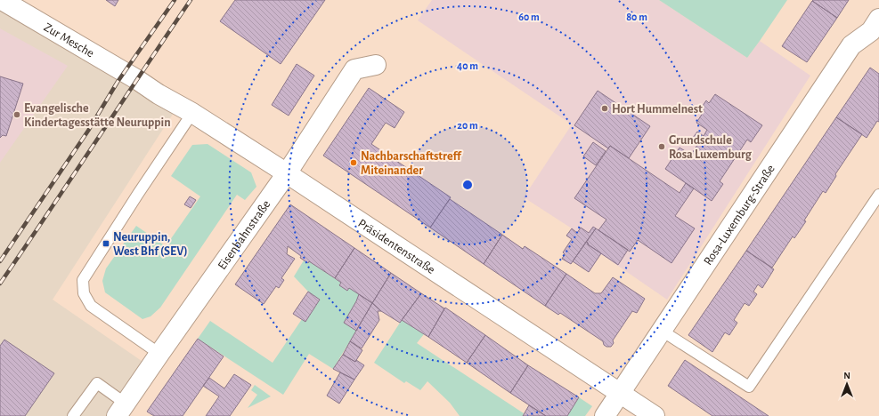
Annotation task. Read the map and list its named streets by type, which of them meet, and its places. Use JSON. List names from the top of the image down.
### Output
{
  "streets": {
    "street": [
      "Zur Mesche",
      "Rosa-Luxemburg-Straße",
      "Eisenbahnstraße",
      "Präsidentenstraße"
    ]
  },
  "crossings": [
    ["Zur Mesche", "Präsidentenstraße"],
    ["Rosa-Luxemburg-Straße", "Präsidentenstraße"],
    ["Eisenbahnstraße", "Präsidentenstraße"]
  ],
  "places": {
    "other": [
      "Hort Hummelnest",
      "Evangelische Kindertagesstätte Neuruppin",
      "Grundschule Rosa Luxemburg",
      "Nachbarschaftstreff Miteinander"
    ],
    "transit": ["Neuruppin, West Bhf (SEV)"]
  },
  "north": "top",
  "rings": [
    "80 m",
    "60 m",
    "40 m",
    "20 m"
  ]
}
